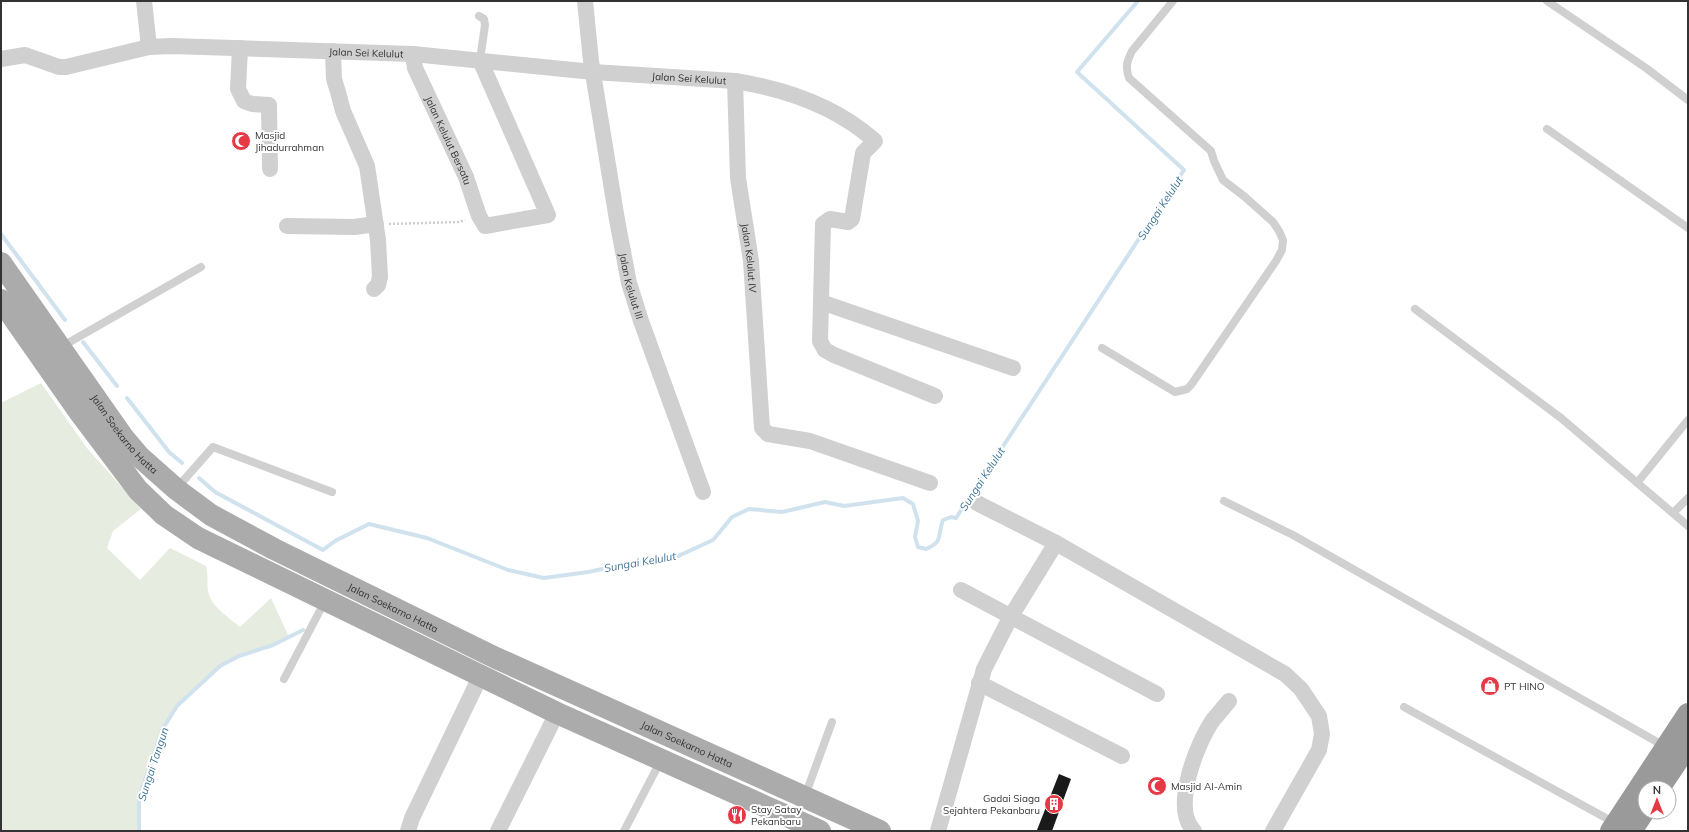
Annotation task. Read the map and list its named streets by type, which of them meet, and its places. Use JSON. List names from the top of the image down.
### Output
{
  "streets": {
    "main road": ["Jalan Soekarno Hatta"],
    "street": [
      "Jalan Sei Kelulut",
      "Jalan Kelulut Bersatu",
      "Jalan Kelulut IV",
      "Jalan Kelulut III"
    ]
  },
  "crossings": [
    ["Jalan Sei Kelulut", "Jalan Kelulut Bersatu"],
    ["Jalan Sei Kelulut", "Jalan Kelulut IV"],
    ["Jalan Sei Kelulut", "Jalan Kelulut III"]
  ],
  "water": ["Sungai Kelulut", "Sungai Tangun"],
  "places": {
    "mosque": ["Masjid Jihadurrahman", "Masjid Al-Amin"],
    "shop": ["PT HINO"],
    "building": ["Gadai Siaga Sejahtera Pekanbaru"],
    "restaurant": ["Stay Satay Pekanbaru"]
  },
  "north": "top"
}
